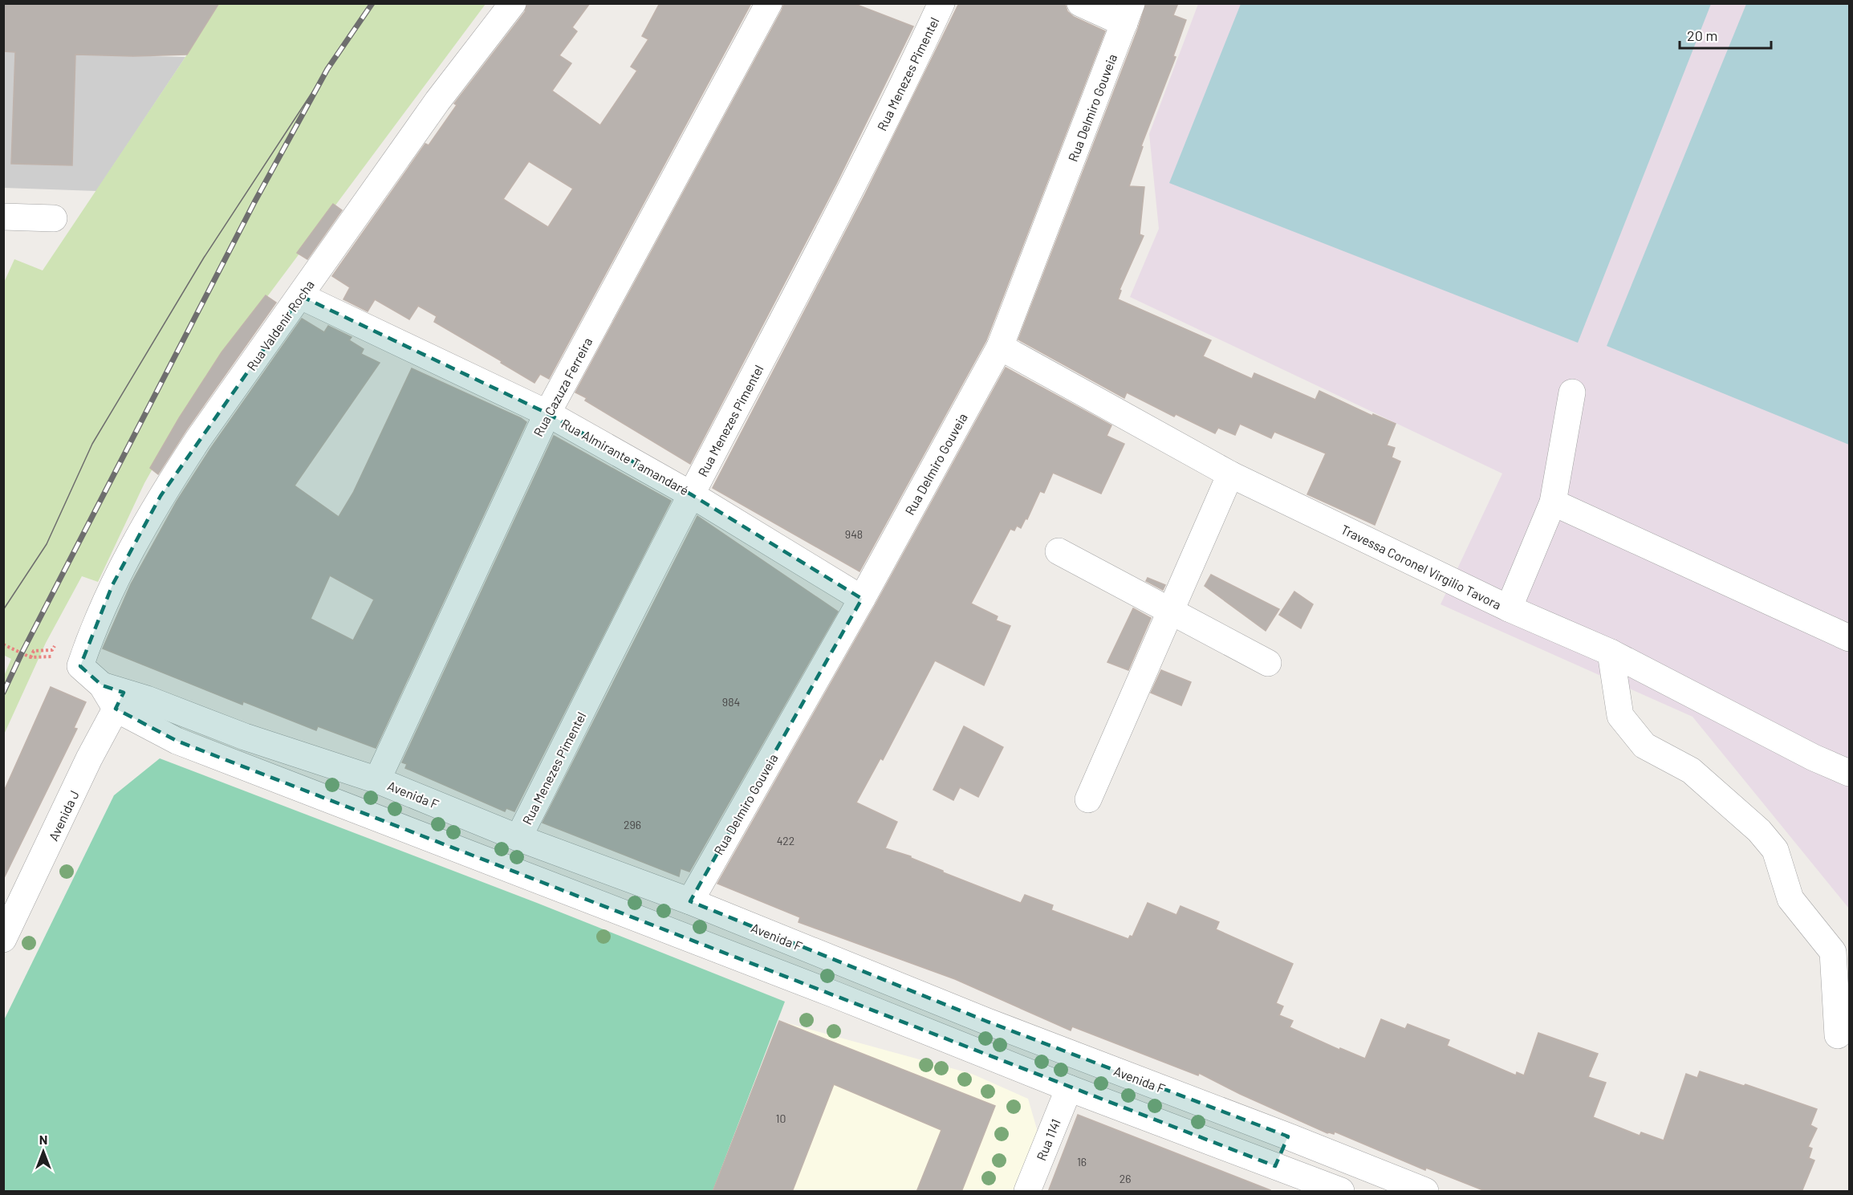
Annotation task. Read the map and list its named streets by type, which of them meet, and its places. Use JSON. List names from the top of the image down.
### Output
{
  "streets": {
    "street": [
      "Rua Menezes Pimentel",
      "Rua Delmiro Gouveia",
      "Rua Valdenir Rocha",
      "Rua Cazuza Ferreira",
      "Rua Almirante Tamandaré",
      "Travessa Coronel Virgilio Tavora",
      "Avenida F",
      "Avenida J",
      "Rua 1141"
    ]
  },
  "crossings": [
    ["Rua Menezes Pimentel", "Rua Almirante Tamandaré"],
    ["Rua Menezes Pimentel", "Avenida F"],
    ["Rua Delmiro Gouveia", "Rua Almirante Tamandaré"],
    ["Rua Delmiro Gouveia", "Travessa Coronel Virgilio Tavora"],
    ["Rua Delmiro Gouveia", "Avenida F"],
    ["Rua Valdenir Rocha", "Rua Almirante Tamandaré"],
    ["Rua Cazuza Ferreira", "Rua Almirante Tamandaré"],
    ["Rua Cazuza Ferreira", "Avenida F"],
    ["Avenida F", "Avenida J"]
  ],
  "house_numbers": [
    "948",
    "984",
    "296",
    "422",
    "10",
    "16",
    "26"
  ],
  "scale_bar": "20 m",
  "north": "top"
}
